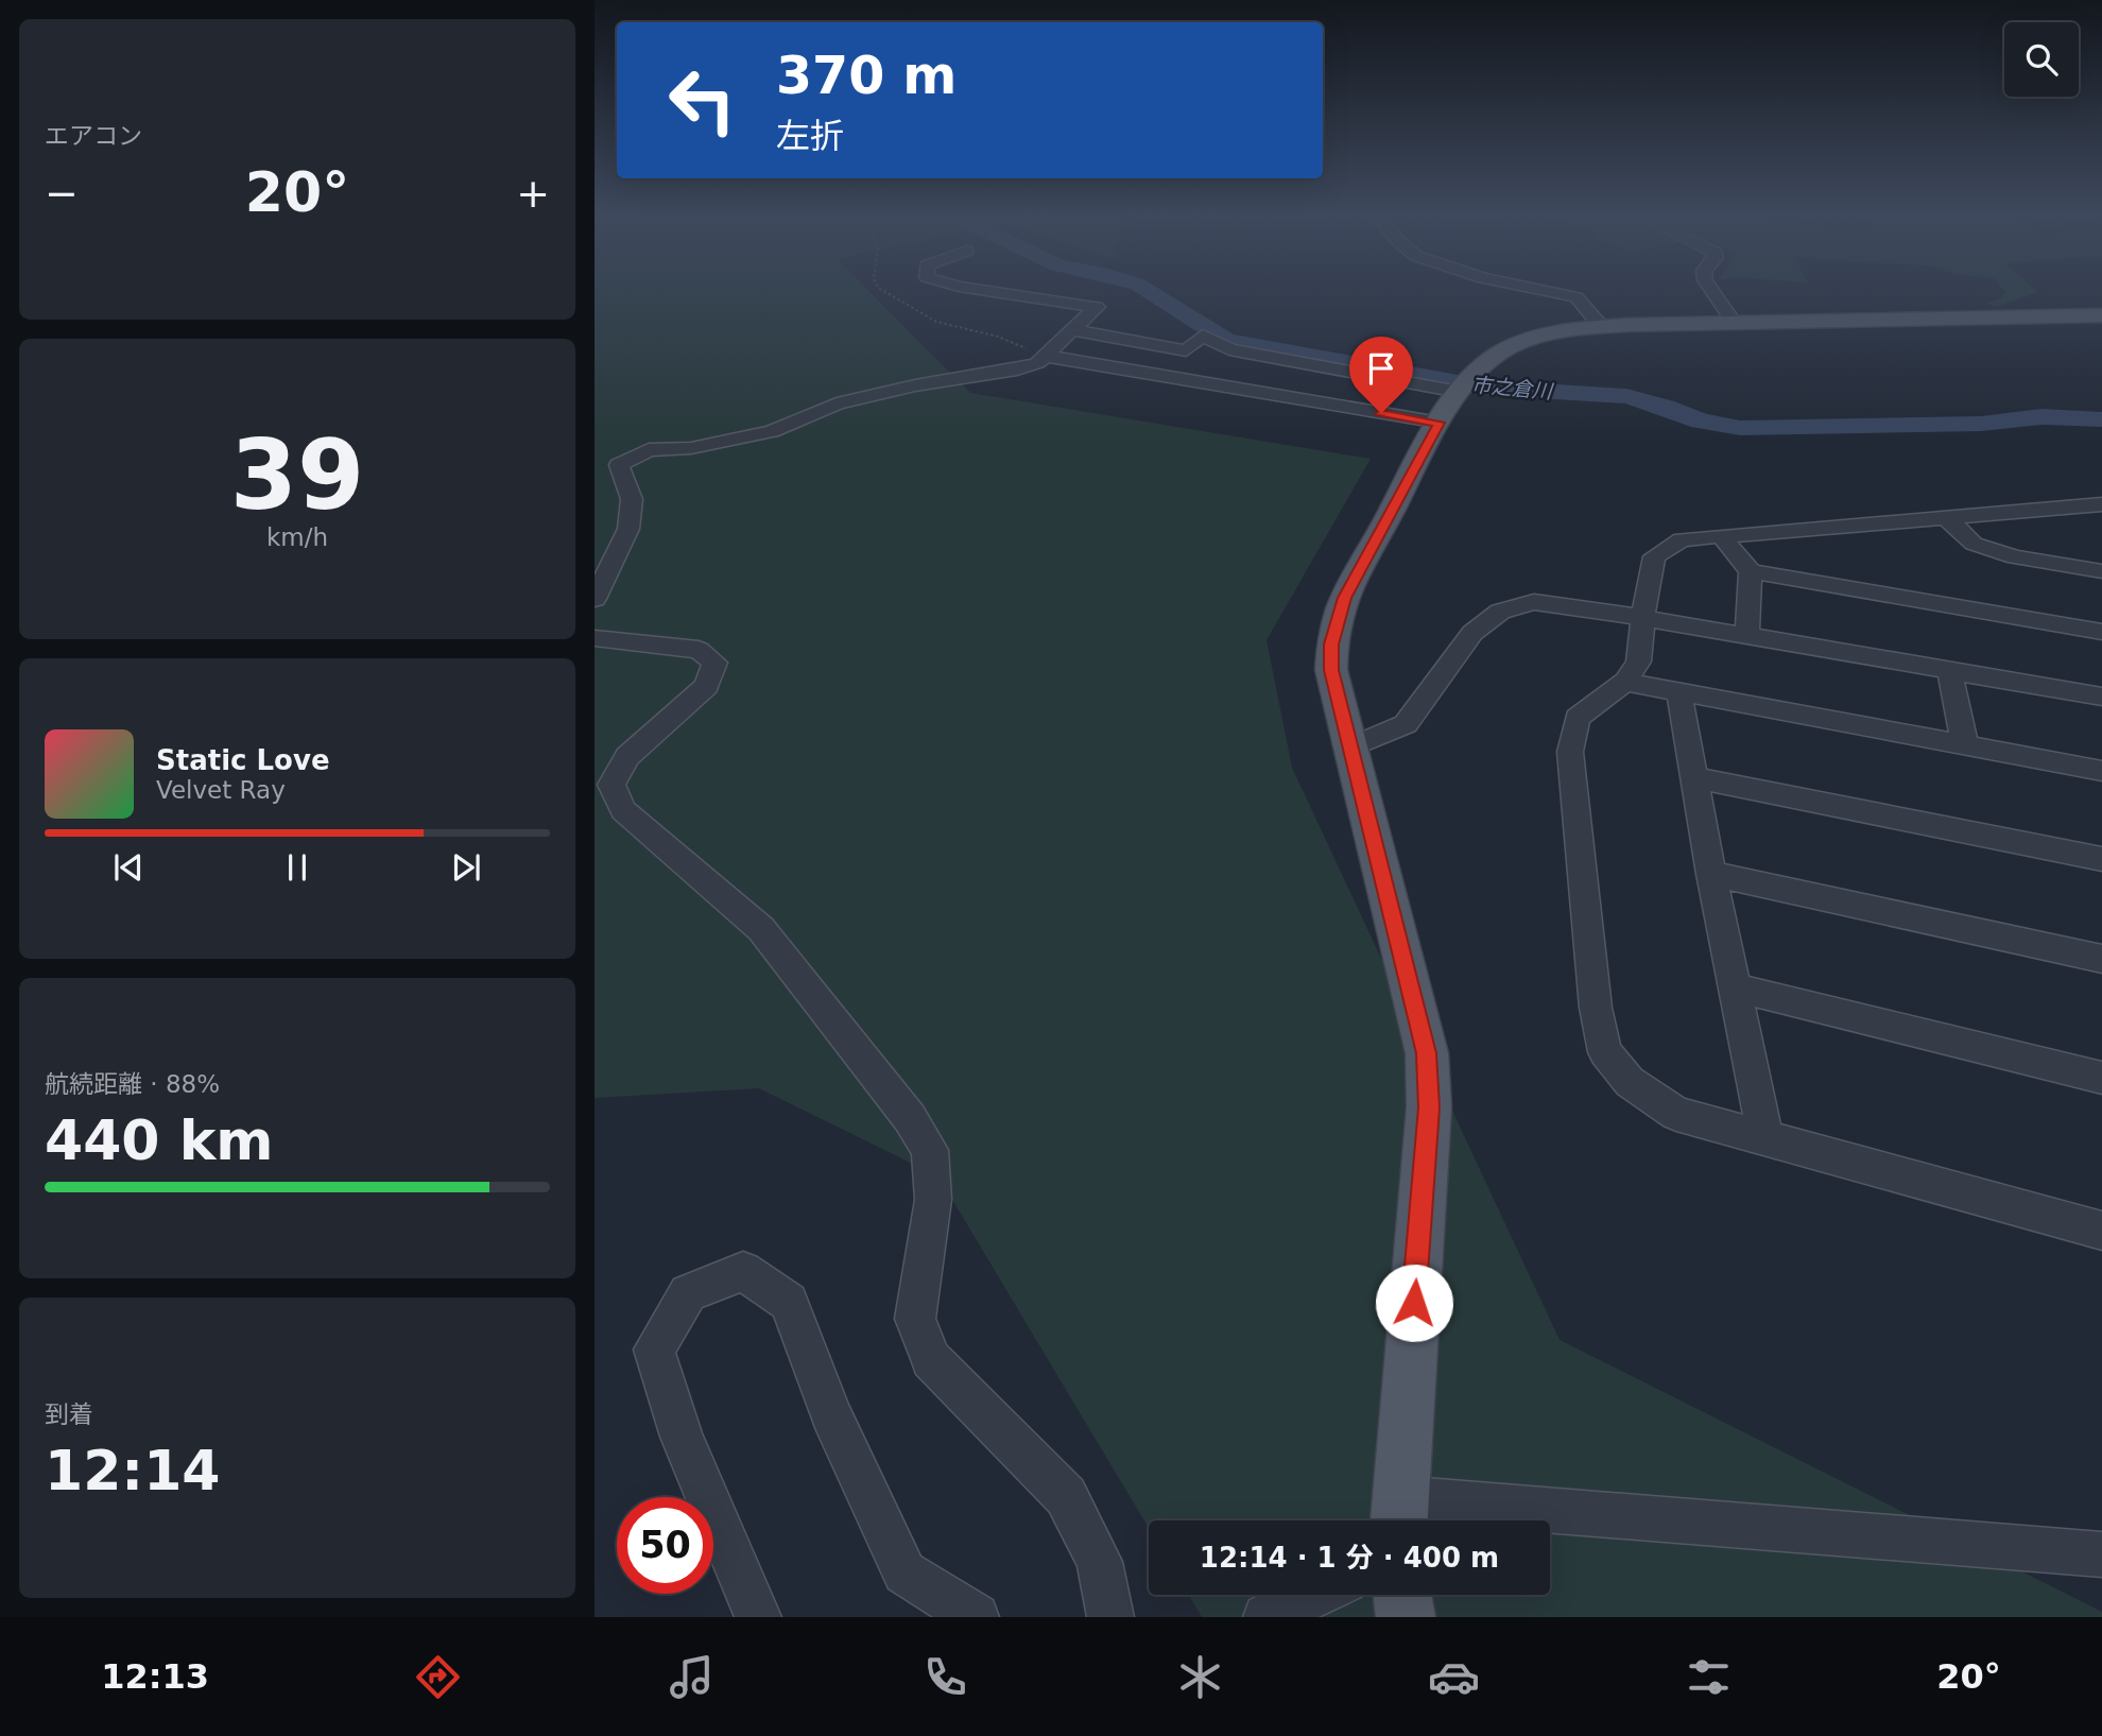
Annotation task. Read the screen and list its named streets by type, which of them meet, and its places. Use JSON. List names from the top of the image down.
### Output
{
  "water": ["市之倉川"],
  "page": {
    "tile": [
      "エアコン",
      ["39", "km/h"],
      ["航続距離 · 88%", "440 km"],
      ["到着", "12:14"]
    ],
    "turn": ["370 m", "左折"],
    "heat": ["−", "20°", "+"],
    "song": ["Static Love", "Velvet Ray"],
    "limit": "50",
    "trip": "12:14 · 1 分 · 400 m",
    "tabs": ["12:13", "20°"]
  }
}
